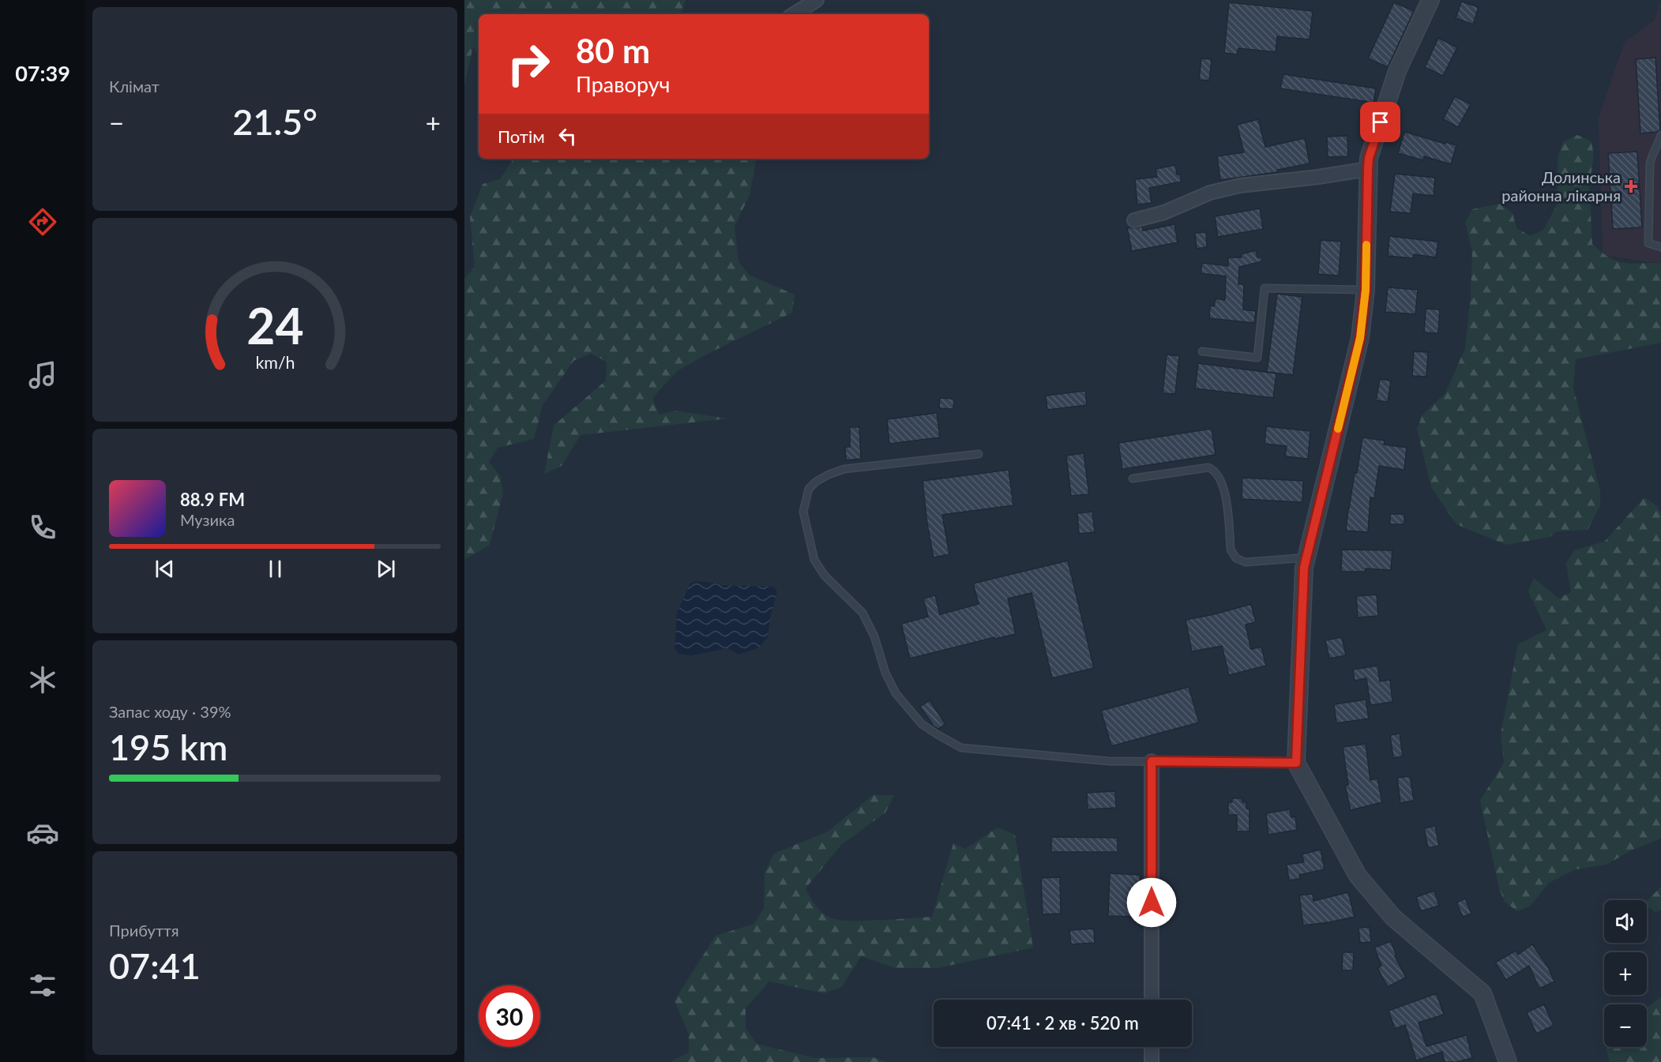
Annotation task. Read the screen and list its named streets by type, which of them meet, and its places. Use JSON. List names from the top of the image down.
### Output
{
  "places": {
    "health": ["Долинська районна лікарня"]
  },
  "page": {
    "tabs": "07:39",
    "tile": [
      "Клімат",
      ["Запас ходу · 39%", "195 km"],
      ["Прибуття", "07:41"]
    ],
    "turn": ["80 m", "Праворуч"],
    "heat": ["−", "21.5°", "+"],
    "then": "Потім",
    "song": ["88.9 FM", "Музика"],
    "map_buttons": ["+", "−"],
    "limit": "30",
    "trip": "07:41 · 2 хв · 520 m",
    "gauge": ["24", "km/h"]
  }
}
